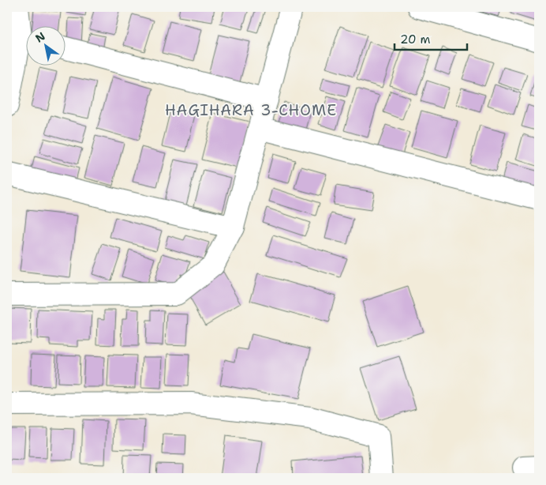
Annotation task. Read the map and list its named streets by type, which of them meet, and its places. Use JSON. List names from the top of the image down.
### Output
{
  "districts": ["HAGIHARA 3-CHOME"],
  "scale_bar": "20 m",
  "north": "top left"
}
